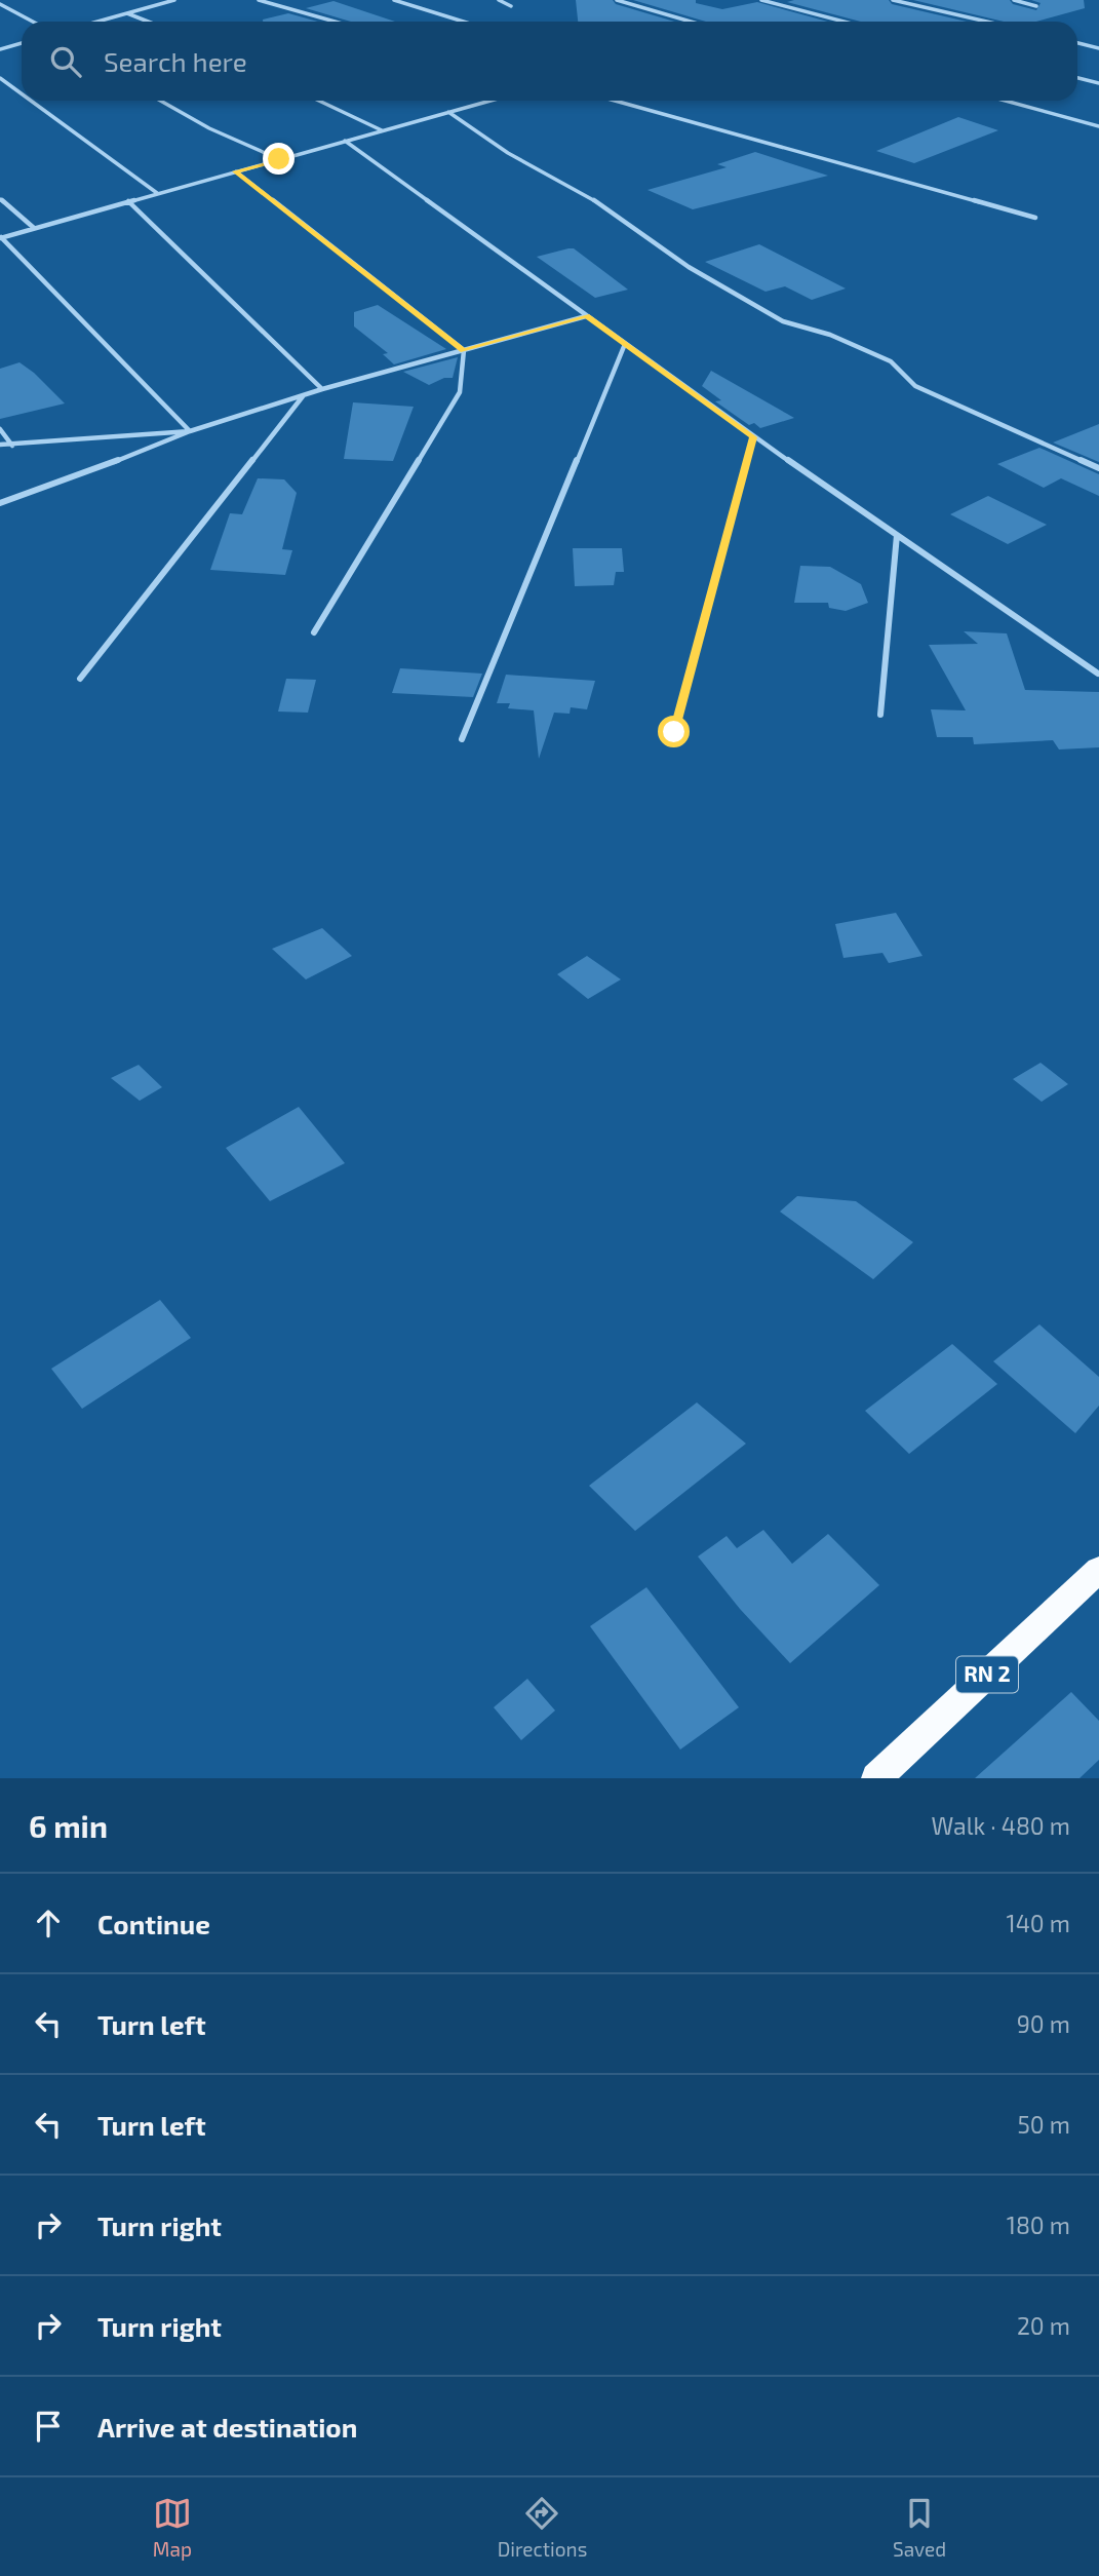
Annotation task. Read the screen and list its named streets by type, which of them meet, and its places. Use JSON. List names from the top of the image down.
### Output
{
  "streets": {
    "highway": ["RN 2"]
  },
  "page": {
    "search": "Search here",
    "heading": ["6 min", "Walk · 480 m"],
    "list": [
      ["Continue", "140 m"],
      ["Turn left", "90 m"],
      ["Turn left", "50 m"],
      ["Turn right", "180 m"],
      ["Turn right", "20 m"],
      "Arrive at destination"
    ],
    "nav": ["Map", "Directions", "Saved"]
  }
}
